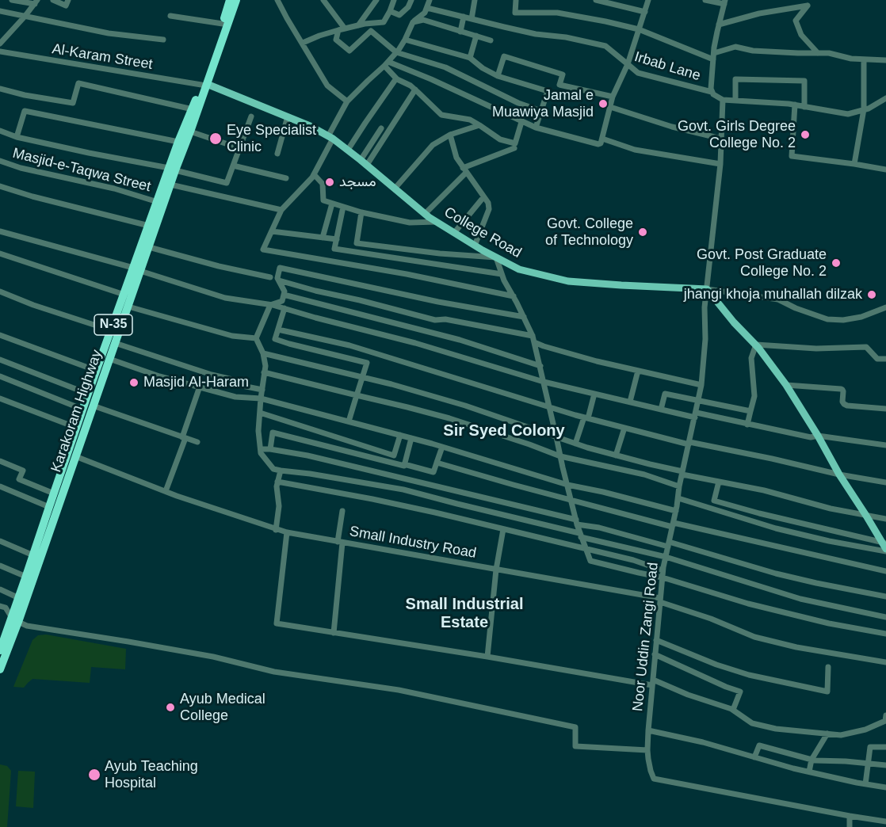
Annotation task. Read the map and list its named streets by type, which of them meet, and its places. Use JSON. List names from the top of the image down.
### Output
{
  "streets": {
    "highway": ["N-35", "Karakoram Highway"],
    "main road": ["College Road"],
    "street": [
      "Al-Karam Street",
      "Irbab Lane",
      "Masjid-e-Taqwa Street",
      "Small Industry Road",
      "Noor Uddin Zangi Road"
    ]
  },
  "crossings": [
    ["Al-Karam Street", "College Road"],
    ["Al-Karam Street", "Karakoram Highway"],
    ["Masjid-e-Taqwa Street", "Karakoram Highway"],
    ["College Road", "Karakoram Highway"],
    ["College Road", "Noor Uddin Zangi Road"],
    ["Karakoram Highway", "Small Industry Road"],
    ["Small Industry Road", "Noor Uddin Zangi Road"]
  ],
  "districts": ["Sir Syed Colony", "Small Industrial Estate"],
  "places": [
    "Jamal e Muawiya Masjid",
    "Govt. Girls Degree College No. 2",
    "Eye Specialist Clinic",
    "مسجد",
    "Govt. College of Technology",
    "Govt. Post Graduate College No. 2",
    "jhangi khoja muhallah dilzak",
    "Masjid Al-Haram",
    "Ayub Medical College",
    "Ayub Teaching Hospital"
  ]
}
